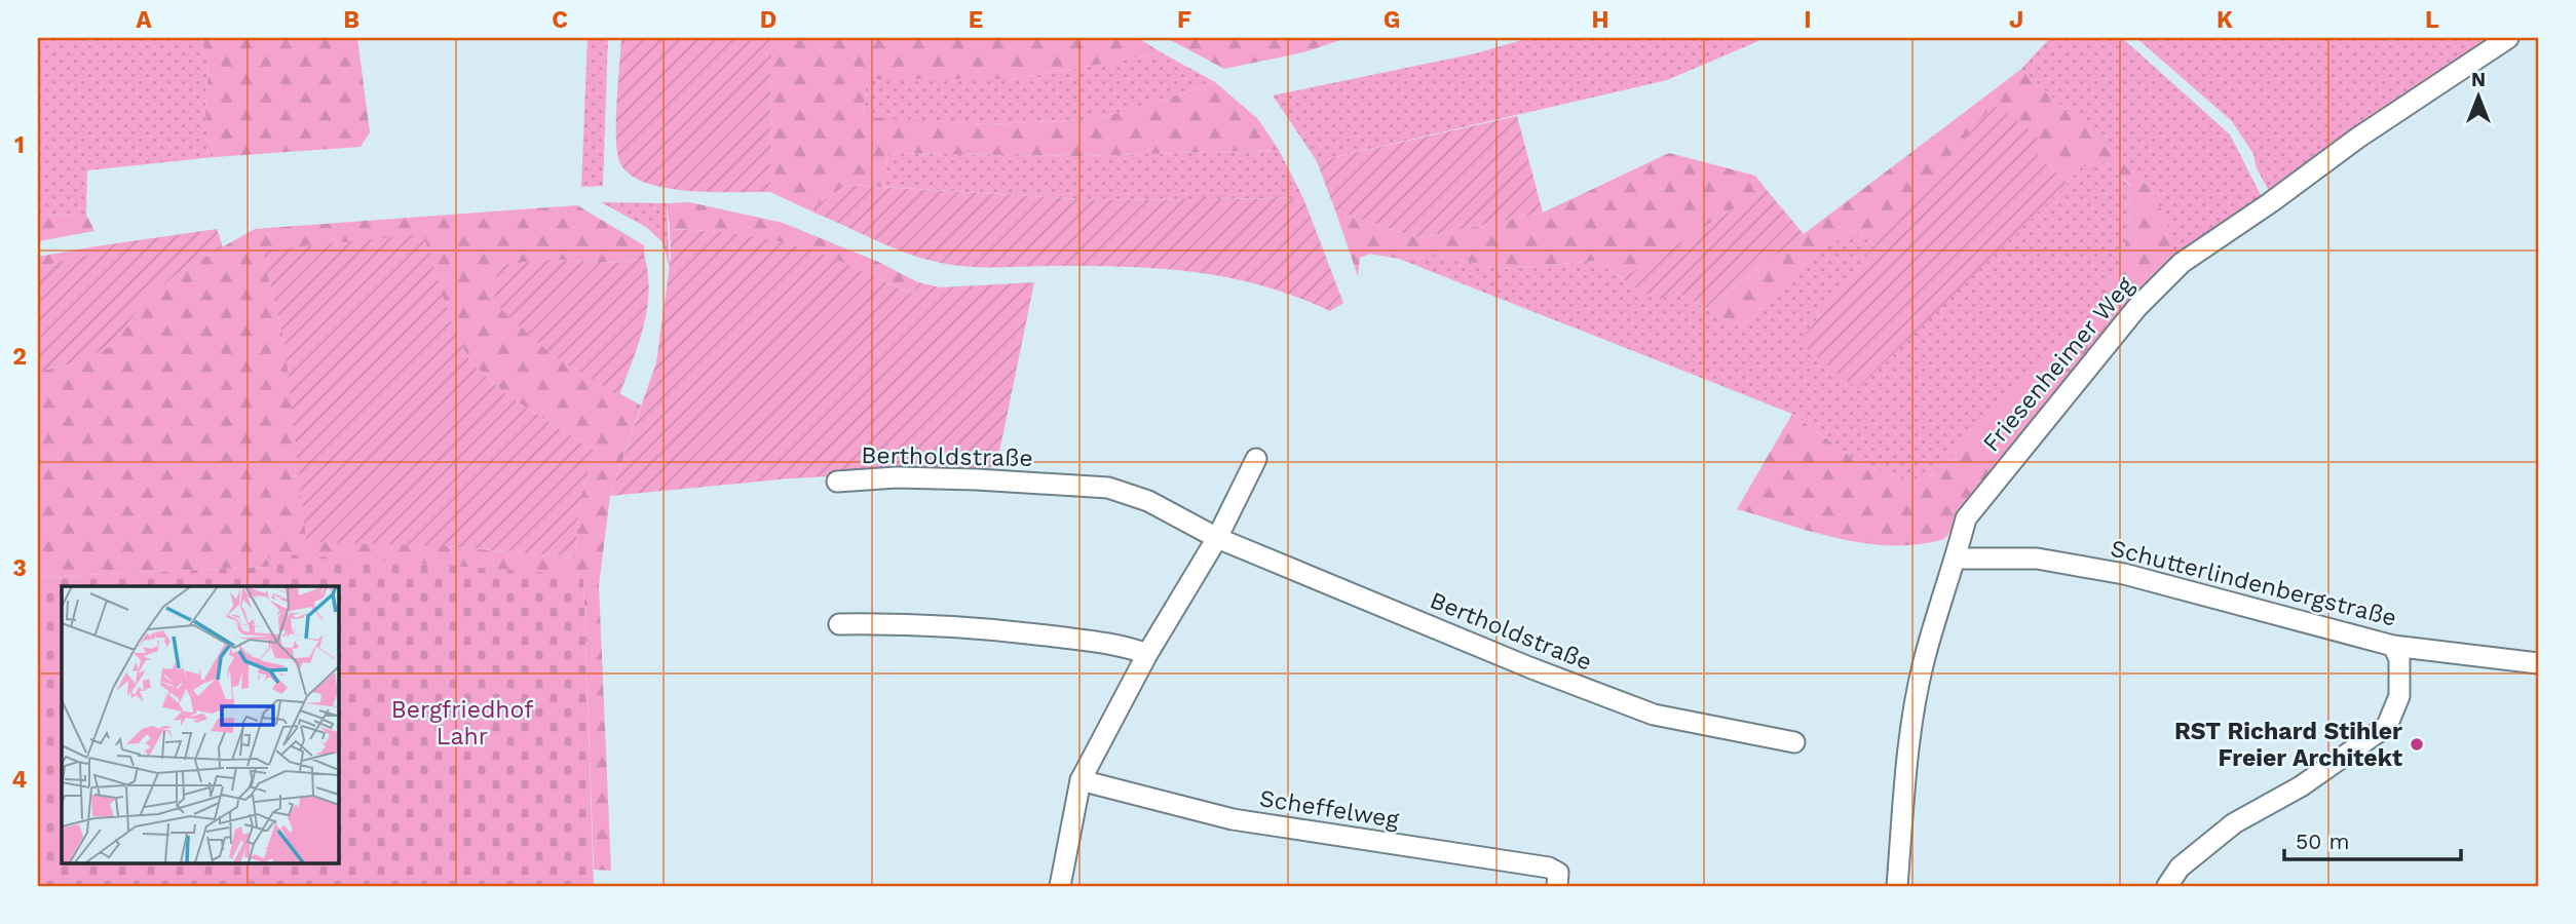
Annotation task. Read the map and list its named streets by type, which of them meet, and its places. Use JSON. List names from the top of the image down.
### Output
{
  "streets": {
    "street": [
      "Friesenheimer Weg",
      "Bertholdstraße",
      "Schutterlindenbergstraße",
      "Scheffelweg"
    ]
  },
  "crossings": [
    ["Friesenheimer Weg", "Schutterlindenbergstraße"]
  ],
  "parks": ["Bergfriedhof Lahr"],
  "places": ["RST Richard Stihler Freier Architekt"],
  "scale_bar": "50 m",
  "north": "top",
  "grid": {
    "columns": [
      "A",
      "B",
      "C",
      "D",
      "E",
      "F",
      "G",
      "H",
      "I",
      "J",
      "K",
      "L"
    ],
    "rows": [
      "1",
      "2",
      "3",
      "4"
    ]
  }
}
